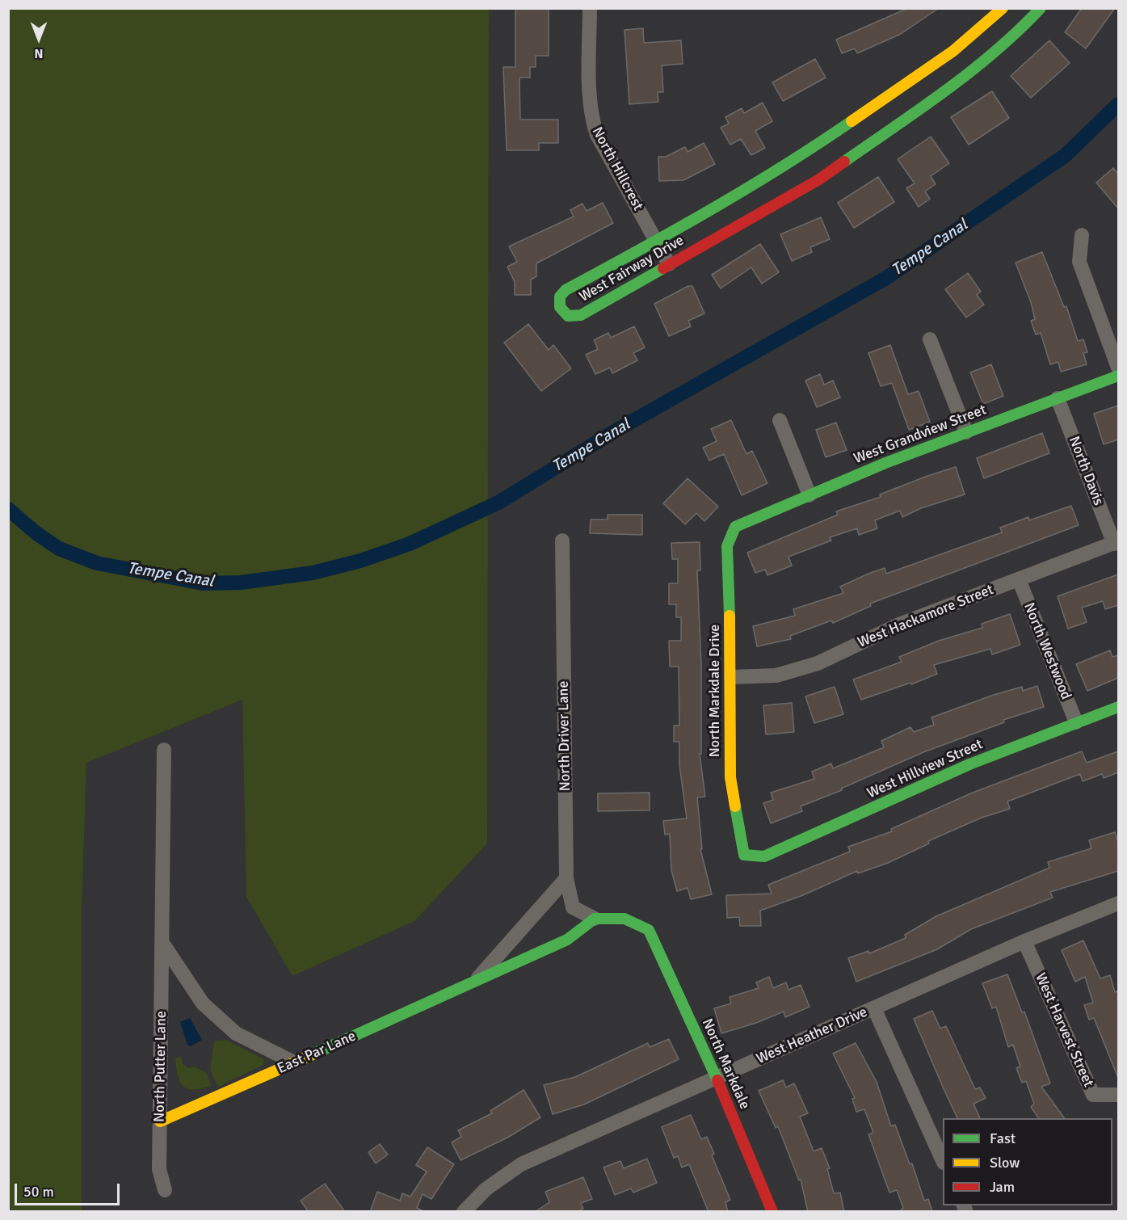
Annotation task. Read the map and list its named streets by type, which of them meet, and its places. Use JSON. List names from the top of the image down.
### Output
{
  "streets": {
    "street": [
      "North Hillcrest",
      "West Fairway Drive",
      "West Grandview Street",
      "North Davis",
      "West Hackamore Street",
      "North Westwood",
      "North Markdale Drive",
      "North Driver Lane",
      "West Hillview Street",
      "West Harvest Street",
      "West Heather Drive",
      "East Par Lane",
      "North Markdale",
      "North Putter Lane"
    ]
  },
  "crossings": [
    ["North Hillcrest", "West Fairway Drive"],
    ["West Grandview Street", "North Davis"],
    ["West Grandview Street", "North Markdale Drive"],
    ["North Davis", "West Hackamore Street"],
    ["West Hackamore Street", "North Westwood"],
    ["West Hackamore Street", "North Markdale Drive"],
    ["North Westwood", "West Hillview Street"],
    ["North Markdale Drive", "West Hillview Street"],
    ["North Driver Lane", "East Par Lane"],
    ["North Driver Lane", "North Markdale"],
    ["West Harvest Street", "West Heather Drive"],
    ["West Heather Drive", "North Markdale"],
    ["East Par Lane", "North Markdale"],
    ["East Par Lane", "North Putter Lane"]
  ],
  "water": ["Tempe Canal"],
  "legend": ["Fast", "Slow", "Jam"],
  "scale_bar": "50 m",
  "north": "bottom"
}
